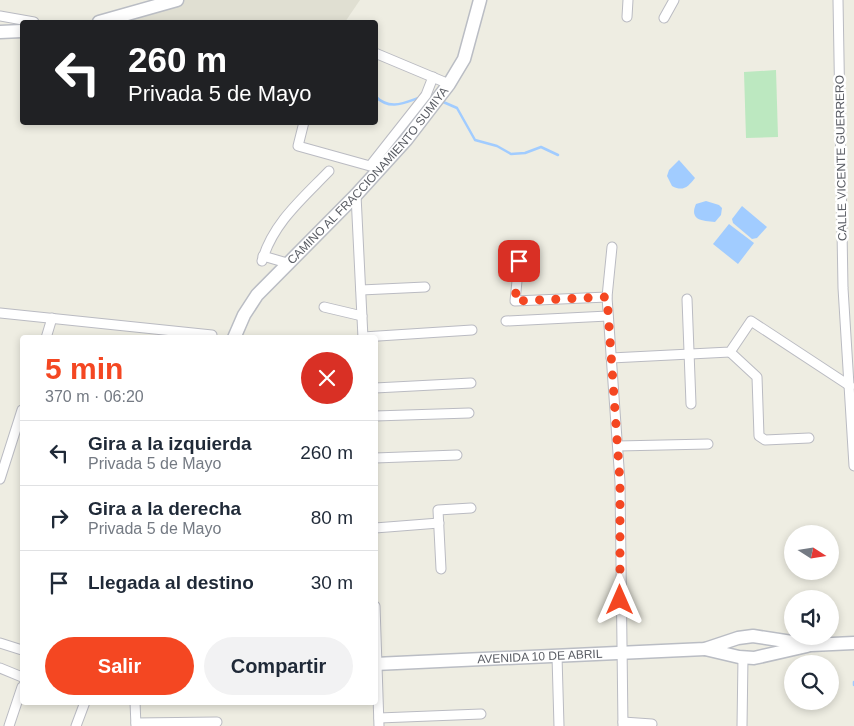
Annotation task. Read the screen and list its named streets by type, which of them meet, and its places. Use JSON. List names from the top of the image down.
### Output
{
  "streets": {
    "street": ["CALLE VICENTE GUERRERO", "CAMINO AL FRACCIONAMIENTO SUMIYA", "AVENIDA 10 DE ABRIL"]
  },
  "north": "right",
  "page": {
    "turn": ["260 m", "Privada 5 de Mayo"],
    "heading": ["5 min", "370 m · 06:20"],
    "list": [
      {
        "name": "Gira a la izquierda",
        "note": "Privada 5 de Mayo",
        "value": "260 m"
      },
      {
        "name": "Gira a la derecha",
        "note": "Privada 5 de Mayo",
        "value": "80 m"
      },
      {
        "name": "Llegada al destino",
        "value": "30 m"
      }
    ],
    "buttons": ["Salir", "Compartir"]
  }
}
